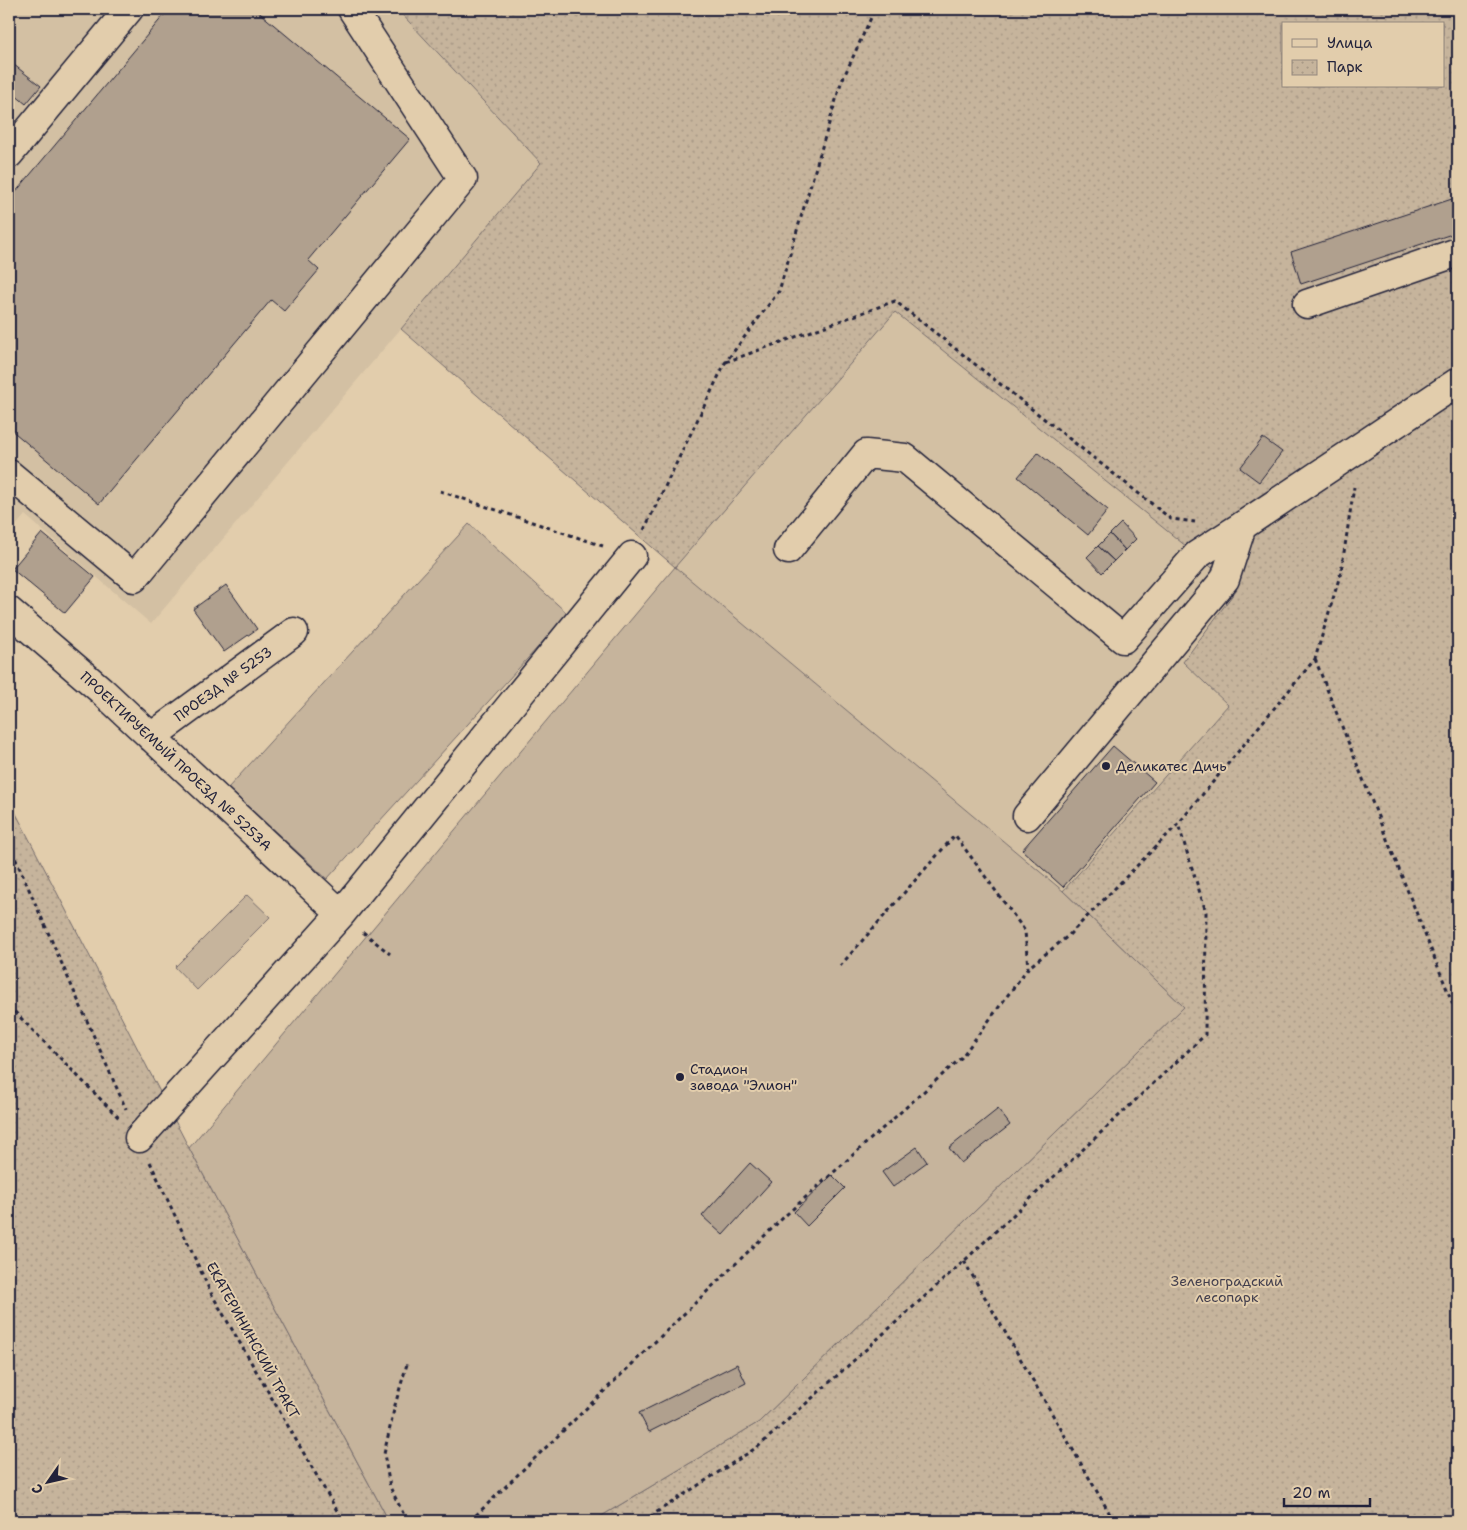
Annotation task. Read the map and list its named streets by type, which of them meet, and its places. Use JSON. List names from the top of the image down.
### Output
{
  "streets": {
    "lane": ["ПРОЕЗД № 5253", "ПРОЕКТИРУЕМЫЙ ПРОЕЗД № 5253А"],
    "path": ["ЕКАТЕРИНИНСКИЙ ТРАКТ"]
  },
  "crossings": [
    ["ПРОЕЗД № 5253", "ПРОЕКТИРУЕМЫЙ ПРОЕЗД № 5253А"]
  ],
  "parks": ["Зеленоградский лесопарк"],
  "places": ["Деликатес Дичь", "Стадион завода \"Элион\""],
  "legend": ["Улица", "Парк"],
  "scale_bar": "20 m",
  "north": "bottom left"
}
